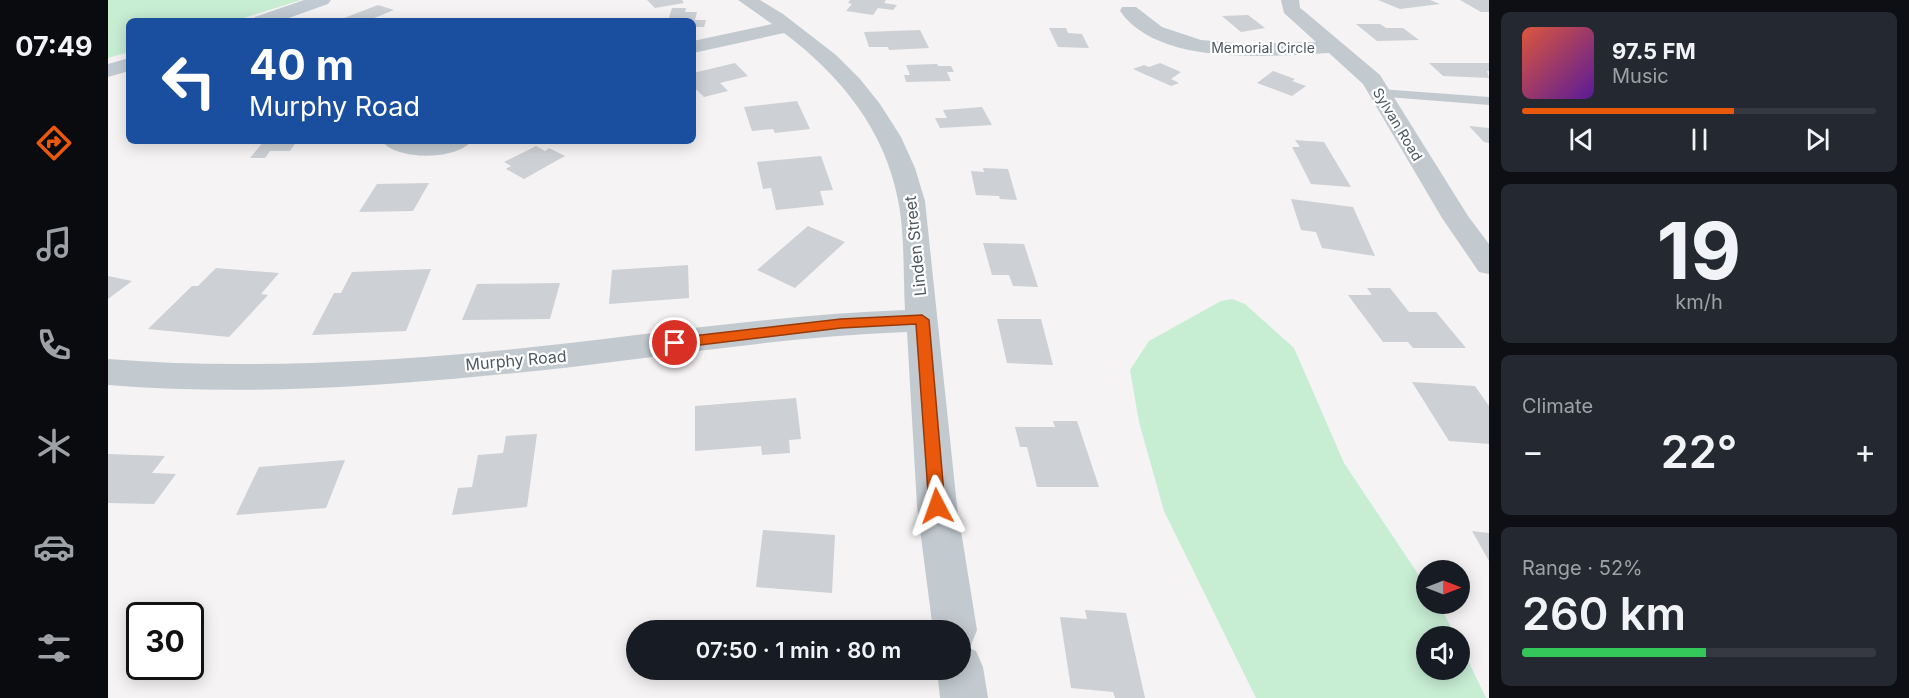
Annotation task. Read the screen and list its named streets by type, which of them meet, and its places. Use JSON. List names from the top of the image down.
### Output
{
  "streets": {
    "street": [
      "Memorial Circle",
      "Sylvan Road",
      "Linden Street",
      "Murphy Road"
    ]
  },
  "crossings": [
    ["Memorial Circle", "Sylvan Road"],
    ["Linden Street", "Murphy Road"]
  ],
  "north": "right",
  "page": {
    "tabs": "07:49",
    "turn": ["40 m", "Murphy Road"],
    "song": ["97.5 FM", "Music"],
    "tile": [
      ["19", "km/h"],
      "Climate",
      ["Range · 52%", "260 km"]
    ],
    "heat": ["−", "22°", "+"],
    "limit": "30",
    "trip": "07:50 · 1 min · 80 m"
  }
}
